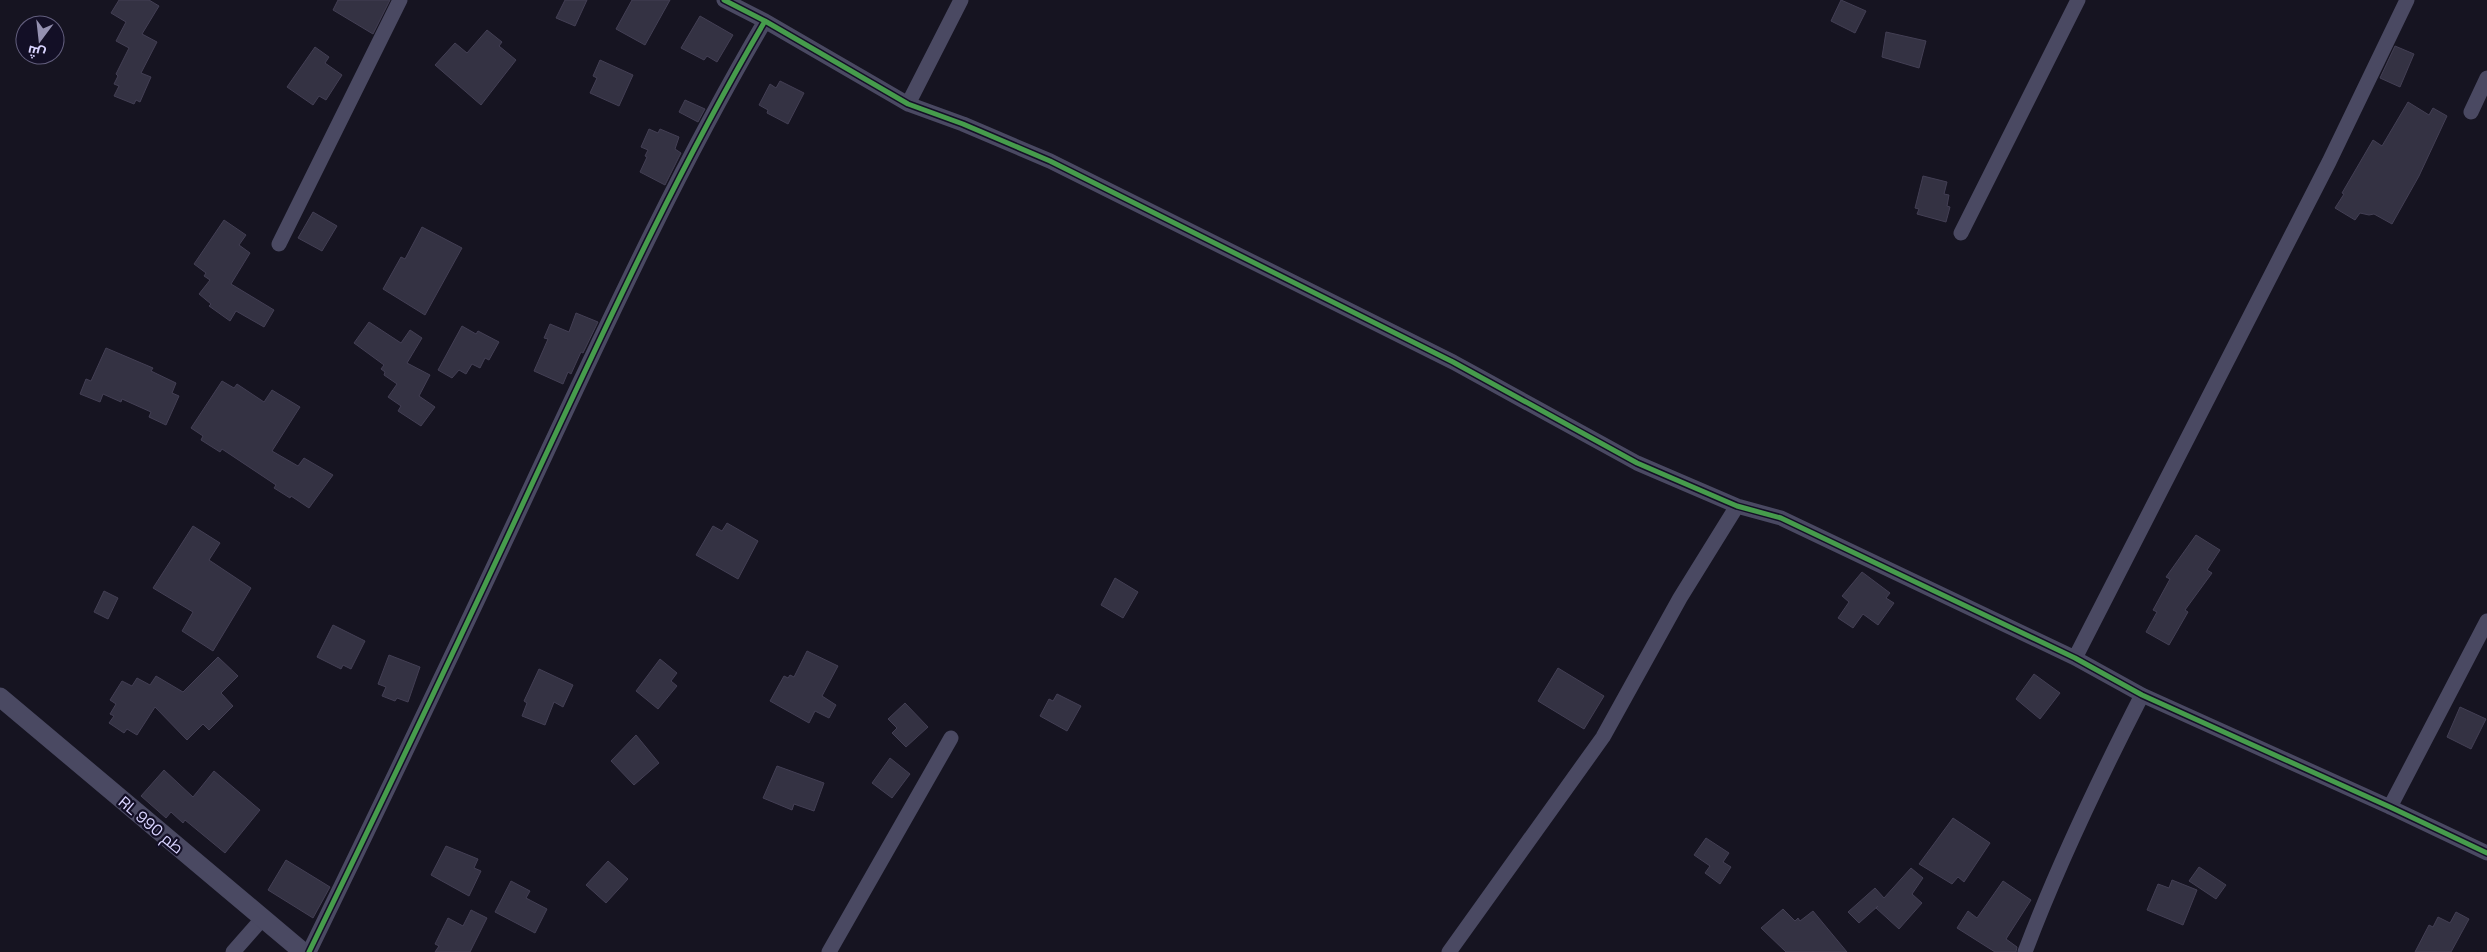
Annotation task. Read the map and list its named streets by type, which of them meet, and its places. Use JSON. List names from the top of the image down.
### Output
{
  "streets": {
    "street": ["RL طم 990"]
  },
  "north": "bottom"
}
